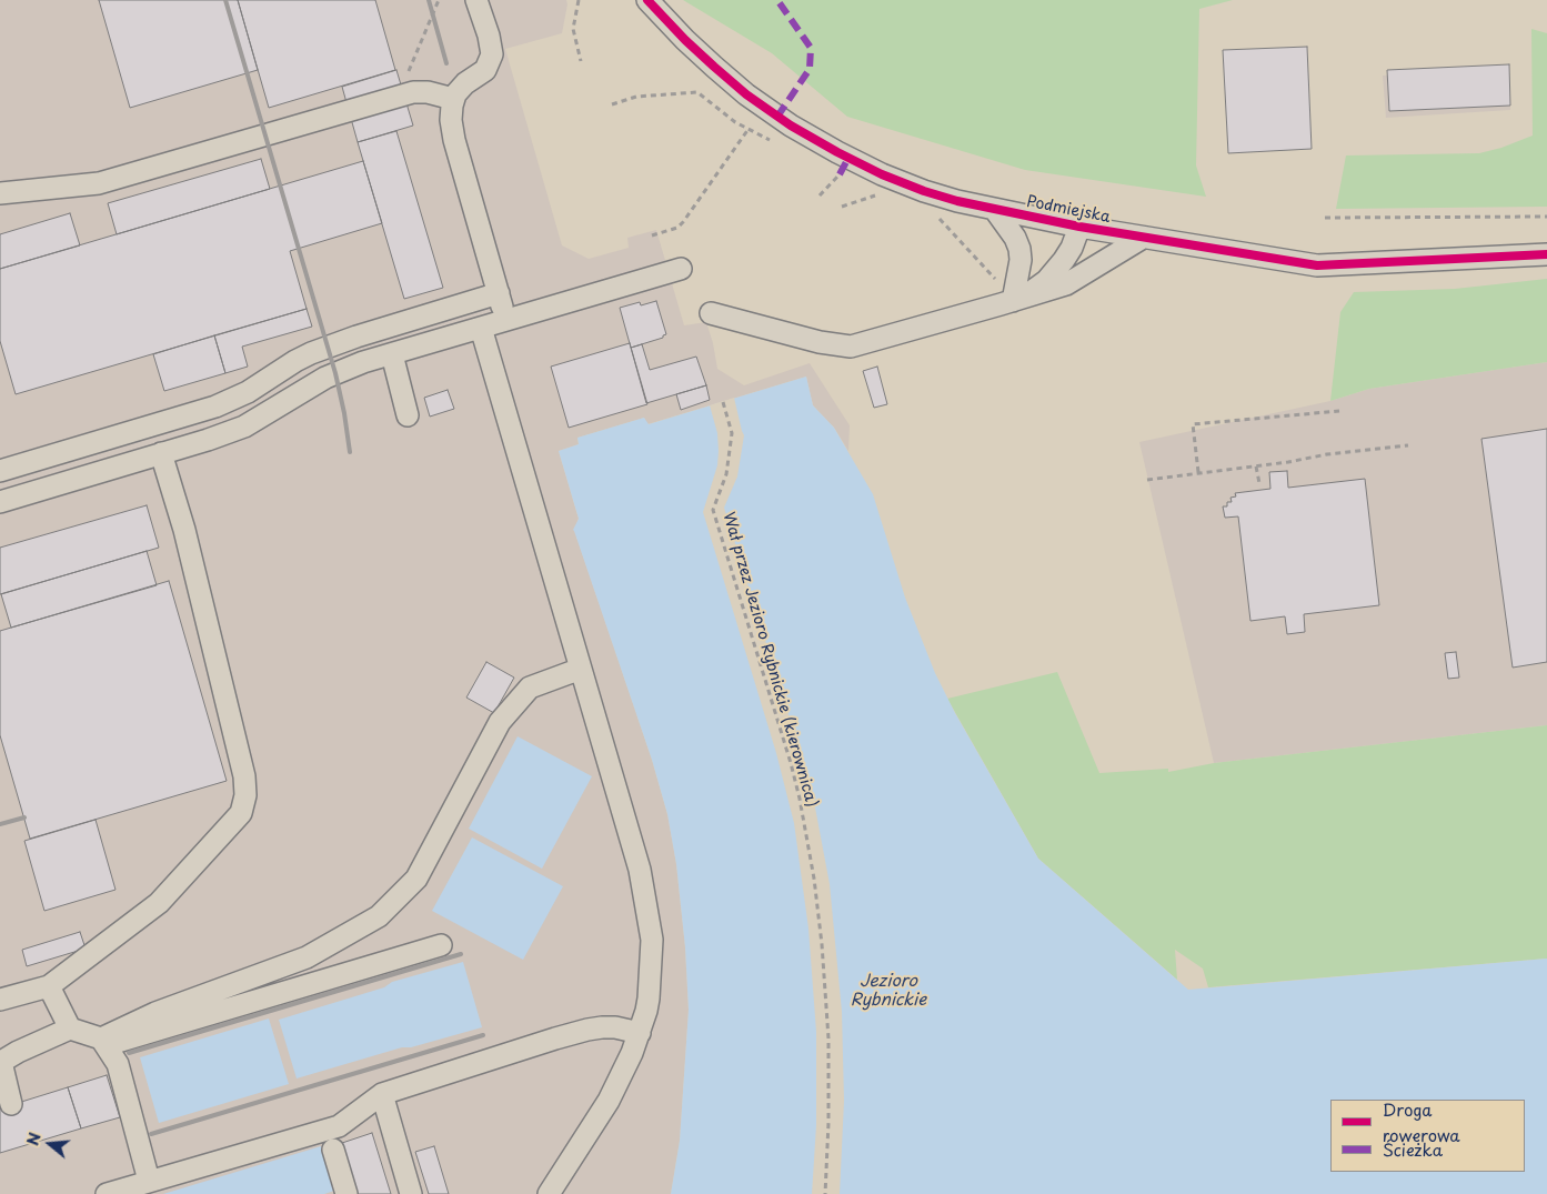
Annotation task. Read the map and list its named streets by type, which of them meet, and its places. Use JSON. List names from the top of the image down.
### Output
{
  "streets": {
    "street": ["Podmiejska"],
    "path": ["Wał przez Jezioro Rybnickie (kierownica)"]
  },
  "water": ["Jezioro Rybnickie"],
  "legend": ["Droga rowerowa", "Ścieżka"],
  "north": "left"
}
